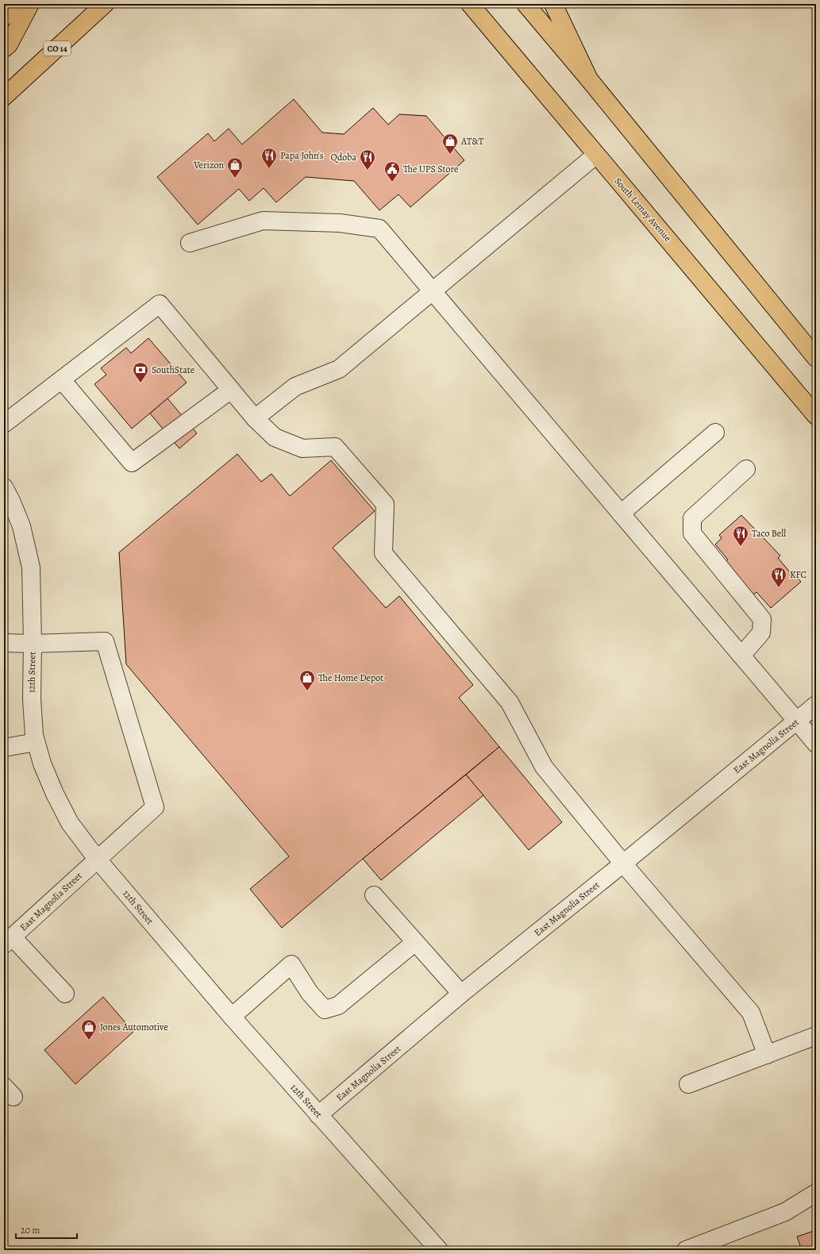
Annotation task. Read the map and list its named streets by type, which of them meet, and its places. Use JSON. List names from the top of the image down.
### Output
{
  "streets": {
    "main road": ["CO 14", "South Lemay Avenue"],
    "street": ["12th Street", "East Magnolia Street"]
  },
  "crossings": [
    ["12th Street", "East Magnolia Street"]
  ],
  "places": {
    "shop": [
      "AT&T",
      "Verizon",
      "The Home Depot",
      "Jones Automotive"
    ],
    "restaurant": [
      "Papa John's",
      "Qdoba",
      "Taco Bell",
      "KFC"
    ],
    "public building": ["The UPS Store"],
    "bank": ["SouthState"]
  },
  "scale_bar": "20 m"
}
